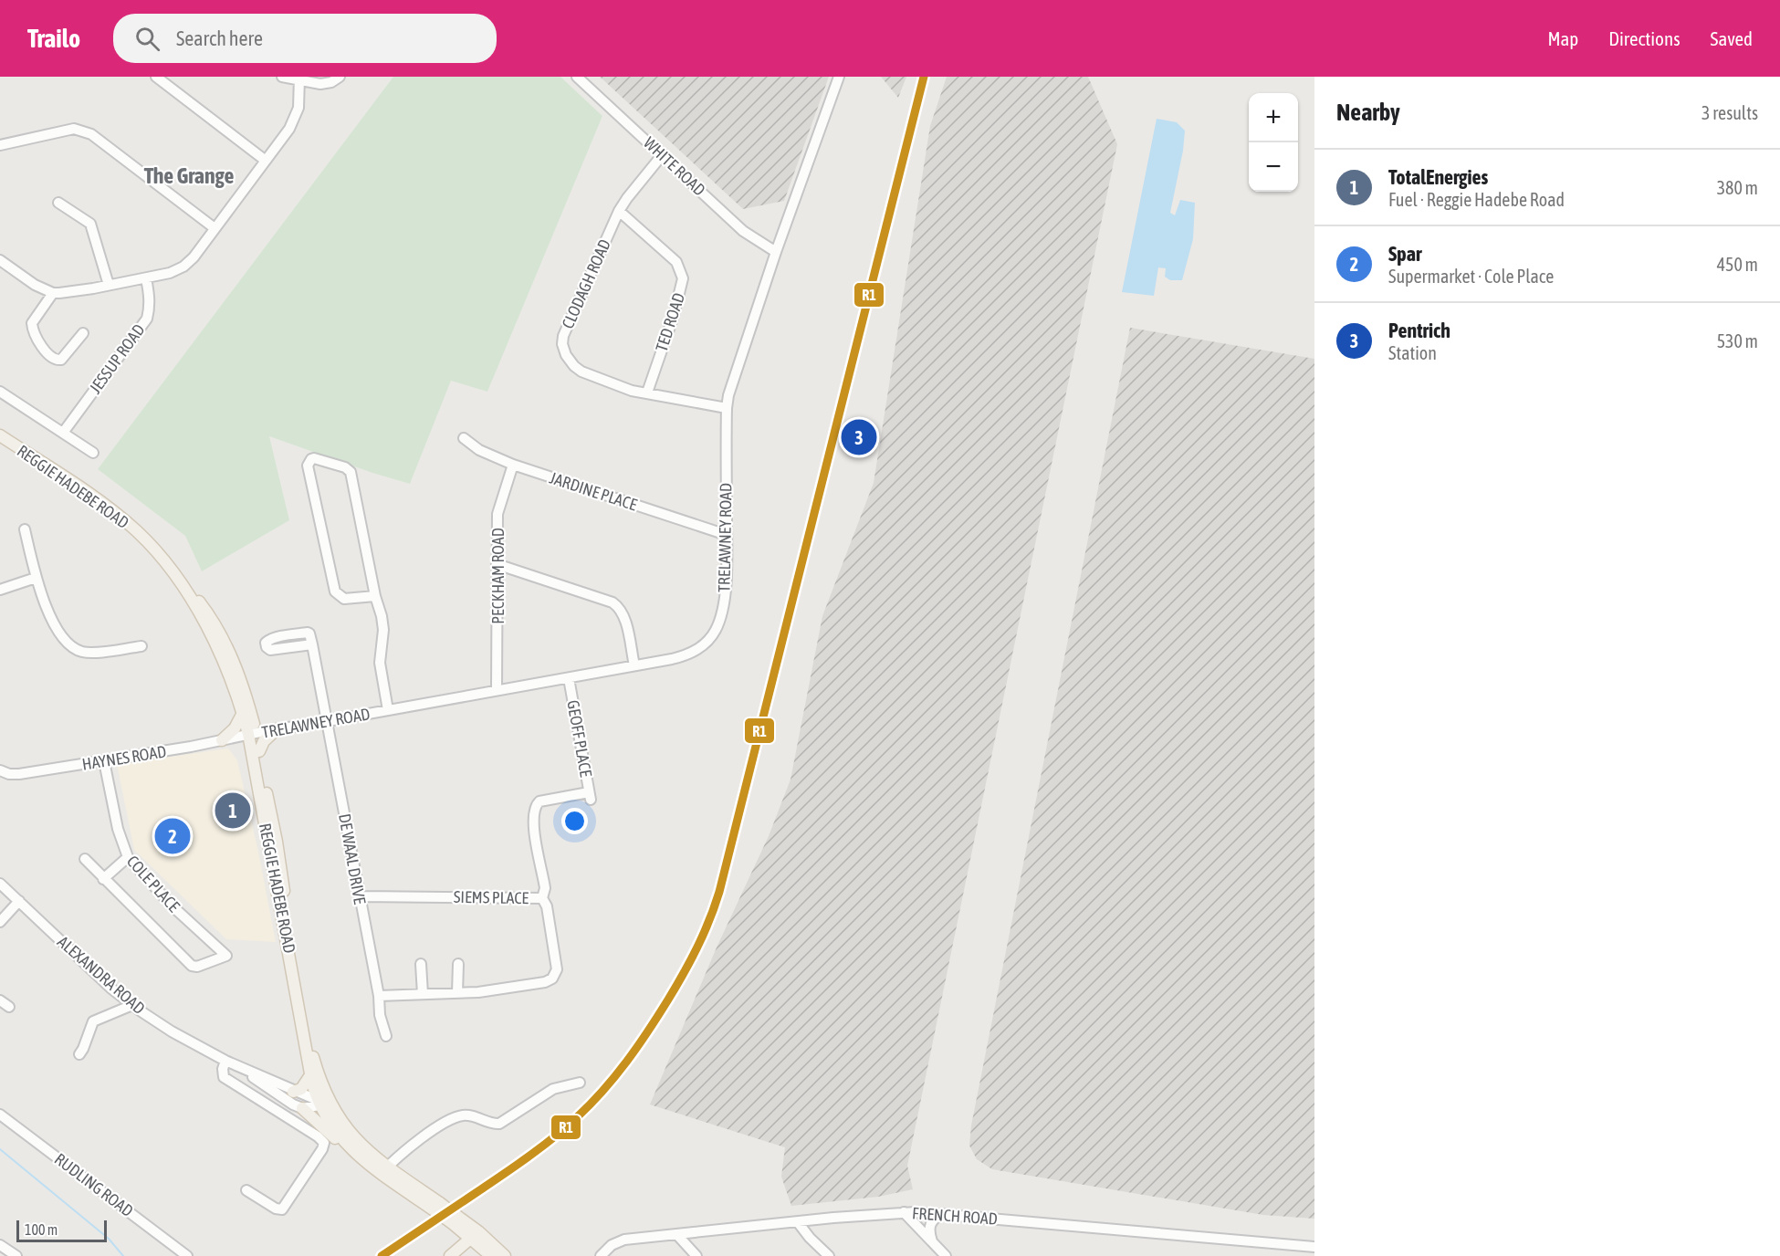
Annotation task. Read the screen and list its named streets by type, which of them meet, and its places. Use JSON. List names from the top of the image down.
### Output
{
  "streets": {
    "main road": ["REGGIE HADEBE ROAD"],
    "street": [
      "WHITE ROAD",
      "CLODAGH ROAD",
      "TED ROAD",
      "JESSUP ROAD",
      "JARDINE PLACE",
      "TRELAWNEY ROAD",
      "PECKHAM ROAD",
      "GEOFF PLACE",
      "HAYNES ROAD",
      "DE WAAL DRIVE",
      "COLE PLACE",
      "SIEMS PLACE",
      "ALEXANDRA ROAD",
      "RUDLING ROAD",
      "FRENCH ROAD"
    ]
  },
  "crossings": [
    ["WHITE ROAD", "CLODAGH ROAD"],
    ["WHITE ROAD", "TRELAWNEY ROAD"],
    ["CLODAGH ROAD", "TED ROAD"],
    ["CLODAGH ROAD", "TRELAWNEY ROAD"],
    ["REGGIE HADEBE ROAD", "TRELAWNEY ROAD"],
    ["REGGIE HADEBE ROAD", "HAYNES ROAD"],
    ["REGGIE HADEBE ROAD", "ALEXANDRA ROAD"],
    ["JARDINE PLACE", "TRELAWNEY ROAD"],
    ["JARDINE PLACE", "PECKHAM ROAD"],
    ["TRELAWNEY ROAD", "PECKHAM ROAD"],
    ["TRELAWNEY ROAD", "GEOFF PLACE"],
    ["TRELAWNEY ROAD", "HAYNES ROAD"],
    ["TRELAWNEY ROAD", "DE WAAL DRIVE"],
    ["GEOFF PLACE", "SIEMS PLACE"],
    ["HAYNES ROAD", "COLE PLACE"],
    ["DE WAAL DRIVE", "SIEMS PLACE"]
  ],
  "districts": ["The Grange"],
  "lines": ["transit line R1"],
  "scale_bar": "100 m",
  "page": {
    "header": "Trailo",
    "search": "Search here",
    "nav": ["Map", "Directions", "Saved"],
    "heading": ["Nearby", "3 results"],
    "map_buttons": ["+", "−"],
    "list": [
      {
        "mark": "1",
        "name": "TotalEnergies",
        "note": "Fuel · Reggie Hadebe Road",
        "value": "380 m"
      },
      {
        "mark": "2",
        "name": "Spar",
        "note": "Supermarket · Cole Place",
        "value": "450 m"
      },
      {
        "mark": "3",
        "name": "Pentrich",
        "note": "Station",
        "value": "530 m"
      }
    ],
    "pins": ["3", "1", "2"],
    "scale": "100 m"
  }
}
